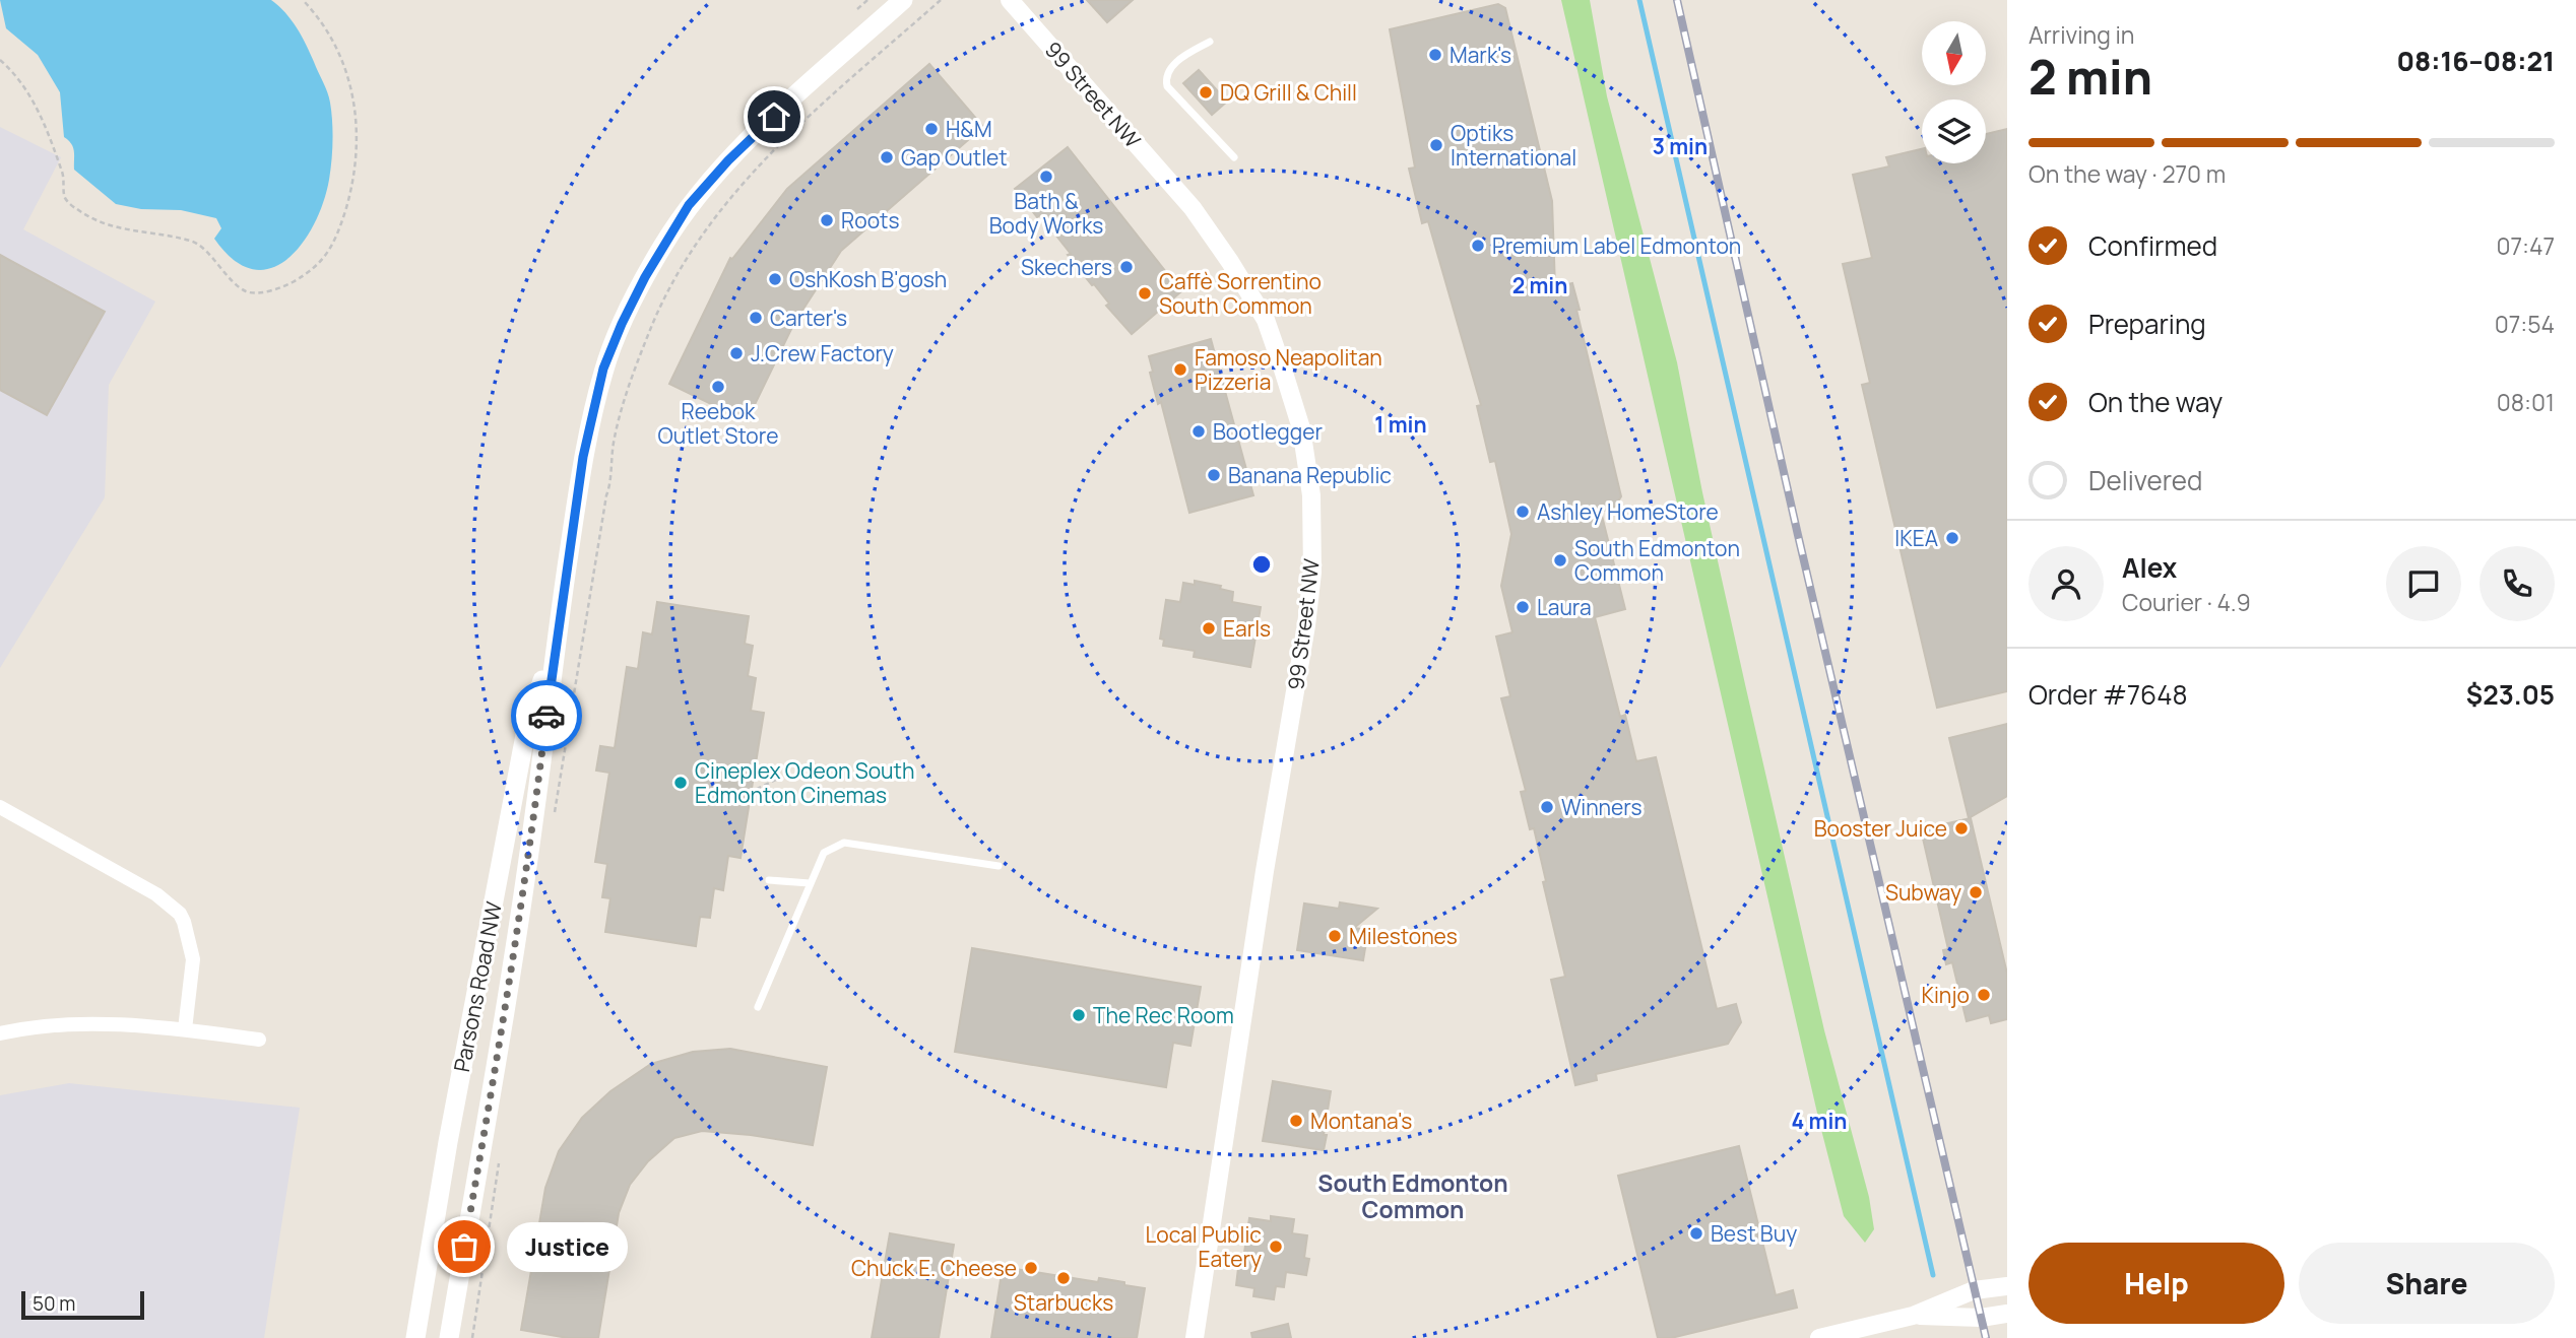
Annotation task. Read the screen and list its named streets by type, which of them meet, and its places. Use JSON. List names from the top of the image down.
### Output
{
  "streets": {
    "main road": ["Parsons Road NW"],
    "street": ["99 Street NW"]
  },
  "districts": ["South Edmonton Common"],
  "places": [
    "Mark's",
    "DQ Grill & Chill",
    "H&M",
    "Optiks International",
    "Gap Outlet",
    "Bath & Body Works",
    "Roots",
    "Premium Label Edmonton",
    "Skechers",
    "OshKosh B'gosh",
    "Caffè Sorrentino South Common",
    "Carter's",
    "J.Crew Factory",
    "Famoso Neapolitan Pizzeria",
    "Reebok Outlet Store",
    "Bootlegger",
    "Banana Republic",
    "Ashley HomeStore",
    "IKEA",
    "South Edmonton Common",
    "Laura",
    "Earls",
    "Cineplex Odeon South Edmonton Cinemas",
    "Winners",
    "Booster Juice",
    "Subway",
    "Milestones",
    "Kinjo",
    "The Rec Room",
    "Montana's",
    "Best Buy",
    "Justice",
    "Local Public Eatery",
    "Chuck E. Cheese",
    "Starbucks"
  ],
  "scale_bar": "50 m",
  "north": "bottom",
  "page": {
    "heading": ["2 min", "Arriving in", "08:16–08:21"],
    "panel": [
      "Alex",
      "Courier · 4.9",
      "Order #7648",
      "$23.05"
    ],
    "bar": "On the way · 270 m",
    "list": [
      ["Confirmed", "07:47"],
      ["Preparing", "07:54"],
      ["On the way", "08:01"],
      "Delivered"
    ],
    "bubble": "Justice",
    "buttons": ["Help", "Share"],
    "scale": "50 m"
  },
  "rings": [
    "3 min",
    "2 min",
    "1 min",
    "4 min"
  ]
}
